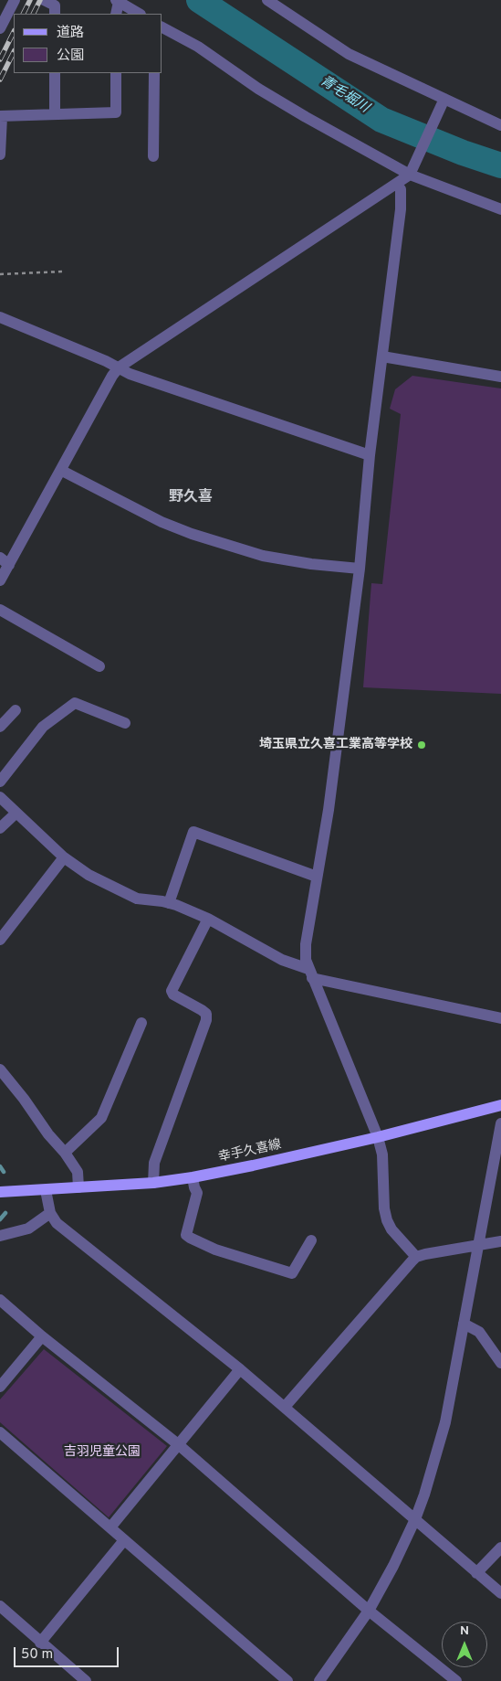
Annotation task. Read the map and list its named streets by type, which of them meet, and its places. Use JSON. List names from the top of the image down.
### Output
{
  "streets": {
    "main road": ["幸手久喜線"]
  },
  "districts": ["野久喜"],
  "water": ["青毛堀川"],
  "parks": ["吉羽児童公園"],
  "places": ["埼玉県立久喜工業高等学校"],
  "legend": ["道路", "公園"],
  "scale_bar": "50 m",
  "north": "top"
}
